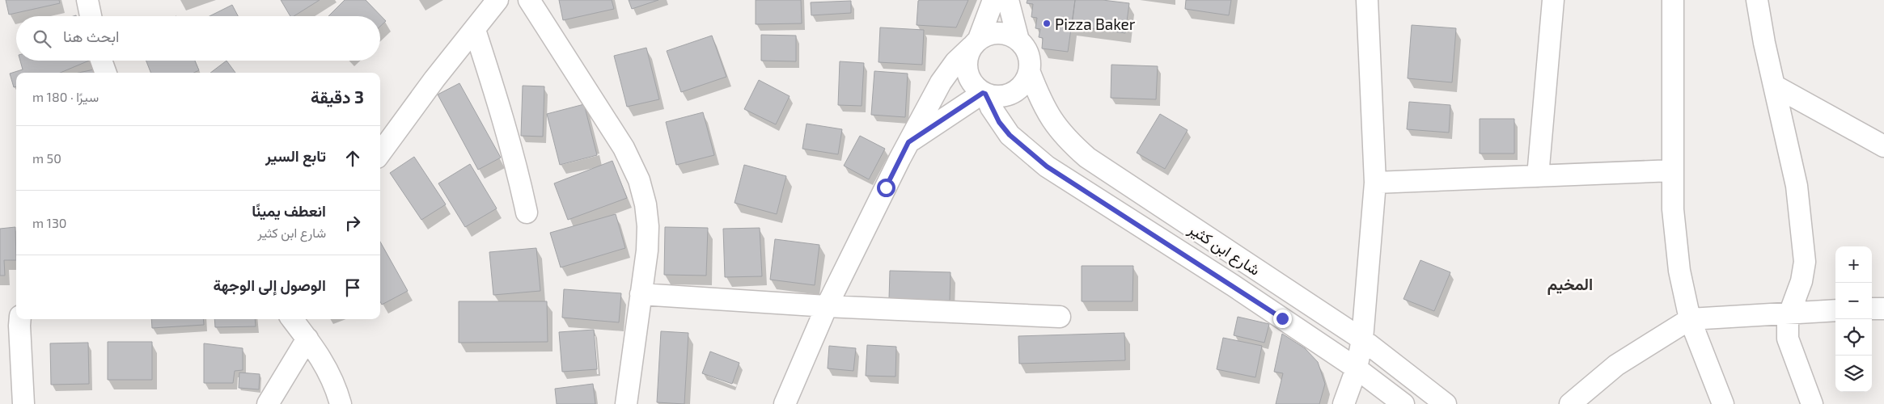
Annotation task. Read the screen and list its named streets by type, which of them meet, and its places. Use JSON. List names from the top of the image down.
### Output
{
  "streets": {
    "street": ["شارع ابن كثير"]
  },
  "districts": ["المخيم"],
  "places": ["Pizza Baker"],
  "page": {
    "search": "ابحث هنا",
    "heading": ["3 دقيقة", "سيرًا · 180 m"],
    "list": [
      ["تابع السير", "50 m"],
      ["انعطف يمينًا", "شارع ابن كثير", "130 m"],
      "الوصول إلى الوجهة"
    ],
    "map_buttons": ["+", "−"]
  }
}
